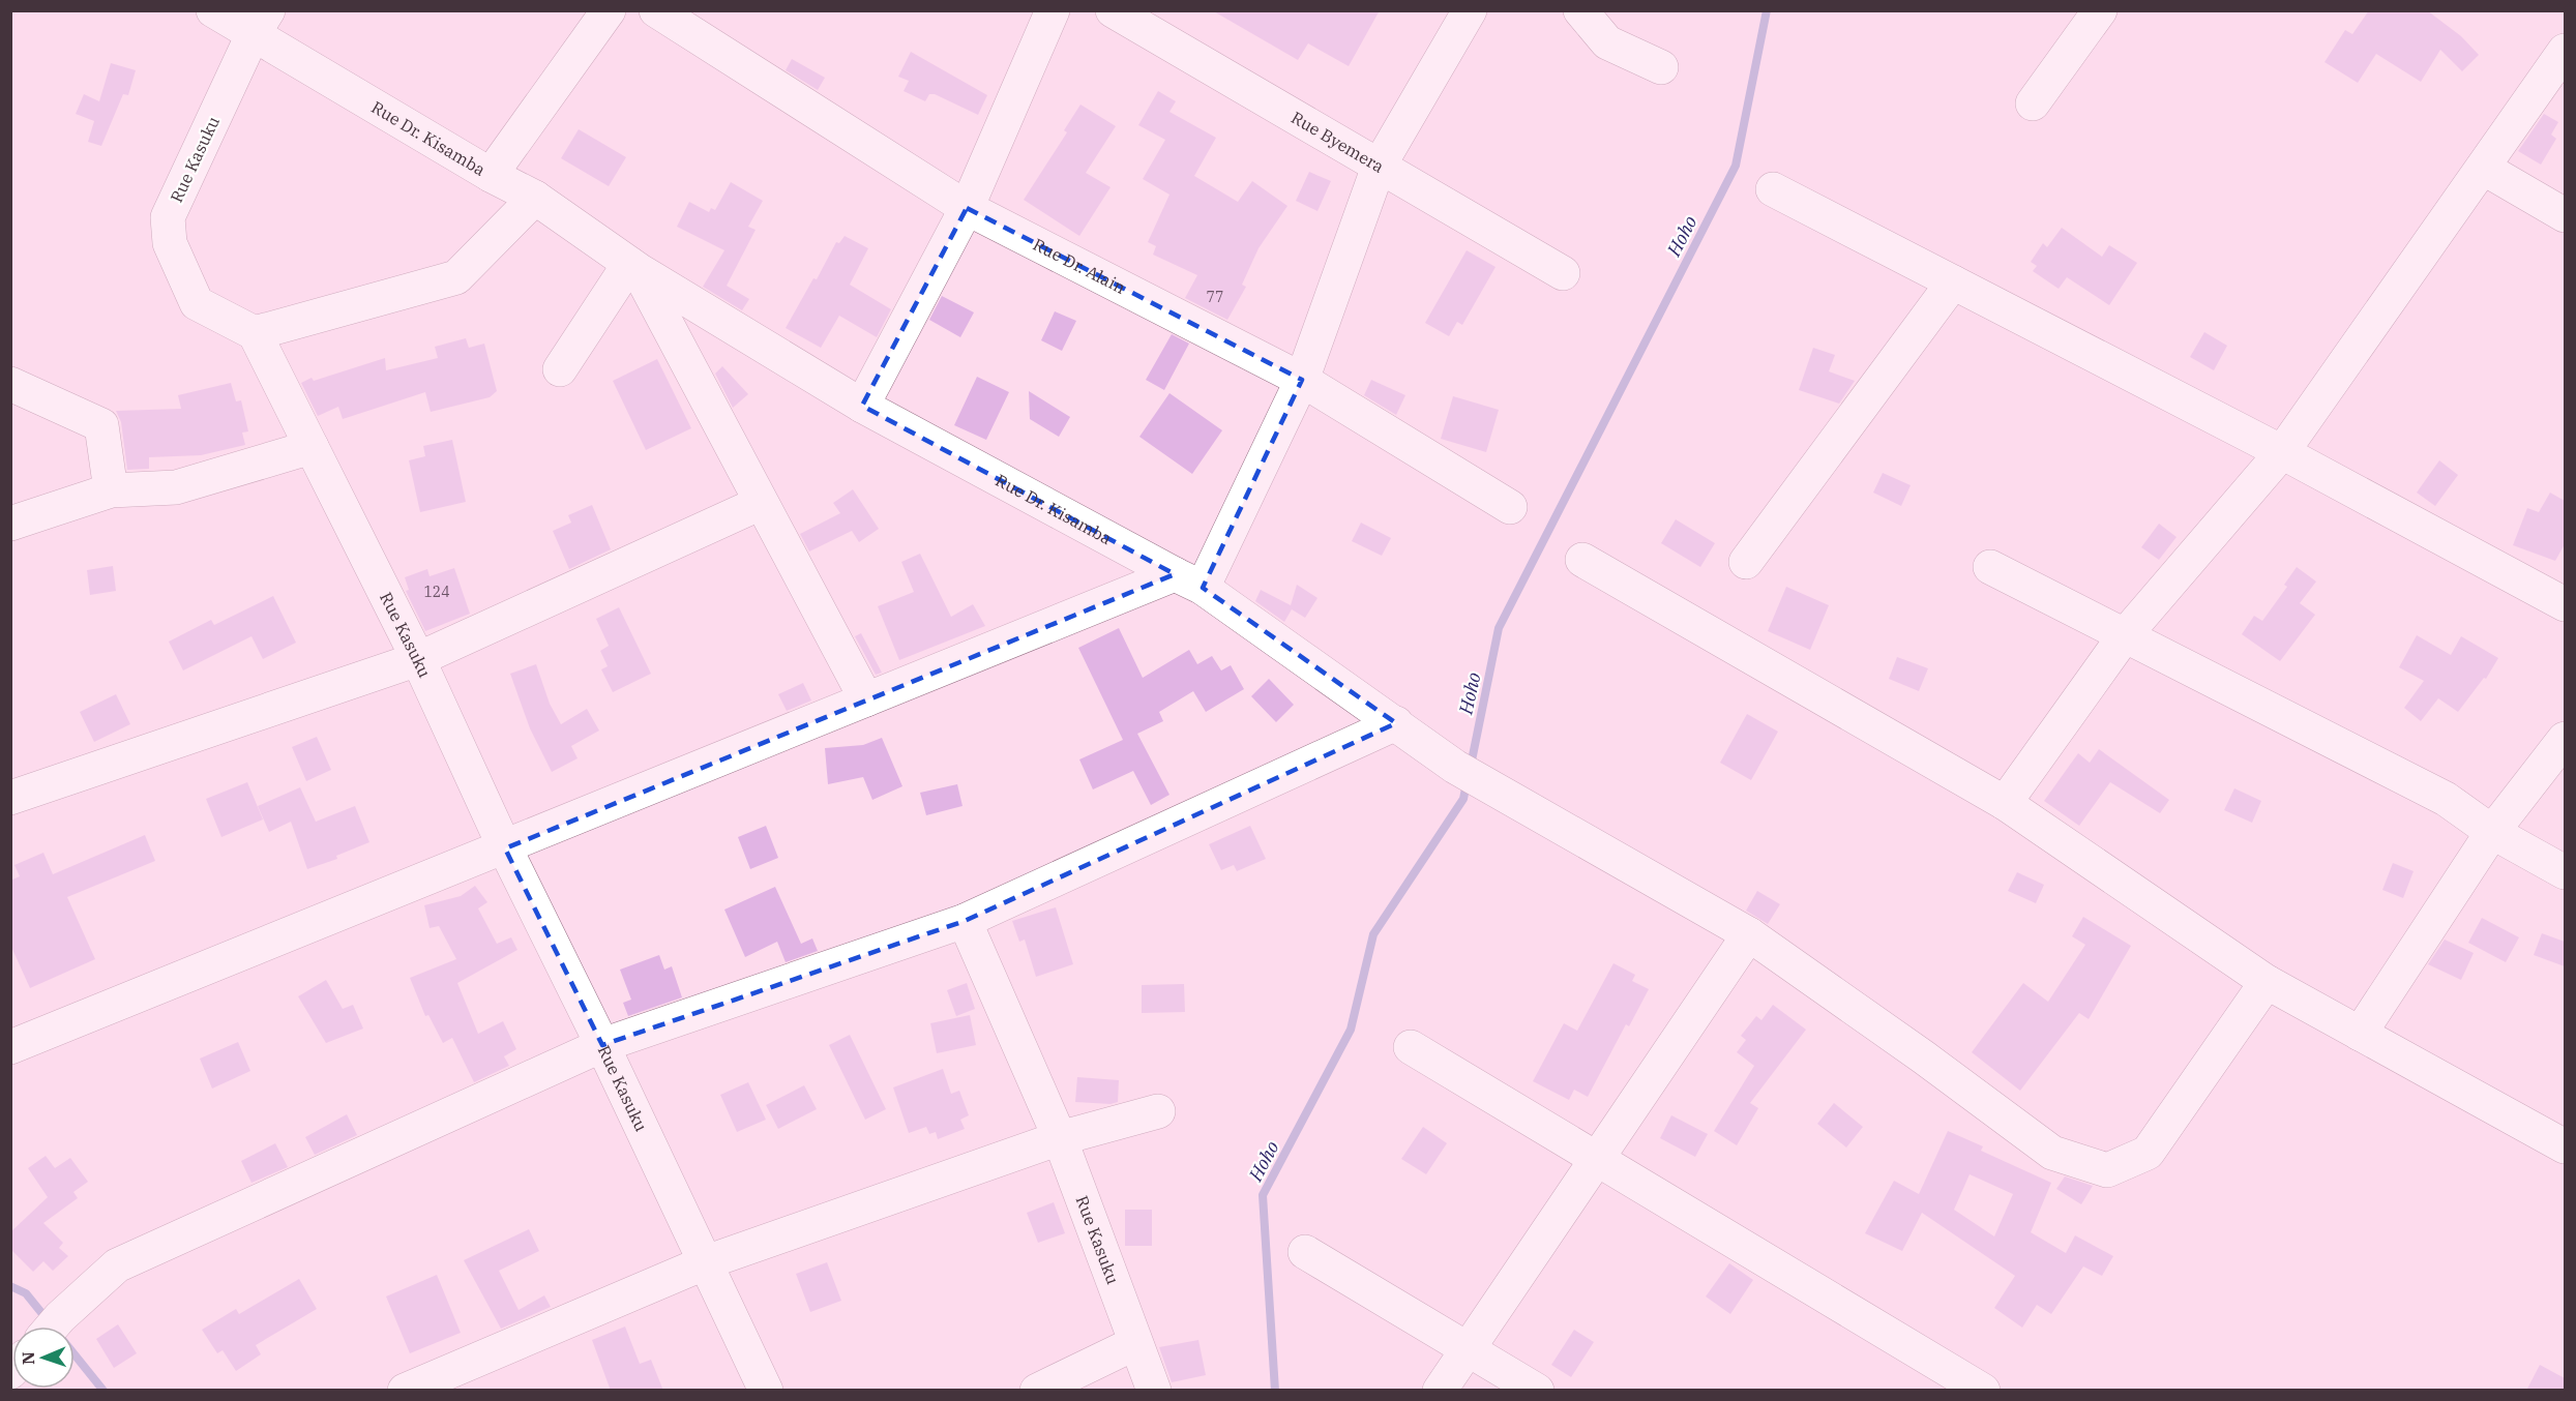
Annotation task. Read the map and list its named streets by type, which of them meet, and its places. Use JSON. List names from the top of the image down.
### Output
{
  "streets": {
    "street": [
      "Rue Dr. Kisamba",
      "Rue Byemera",
      "Rue Kasuku",
      "Rue Dr. Alain"
    ]
  },
  "crossings": [
    ["Rue Dr. Kisamba", "Rue Kasuku"]
  ],
  "water": ["Hoho"],
  "house_numbers": ["77", "124"],
  "north": "left"
}
